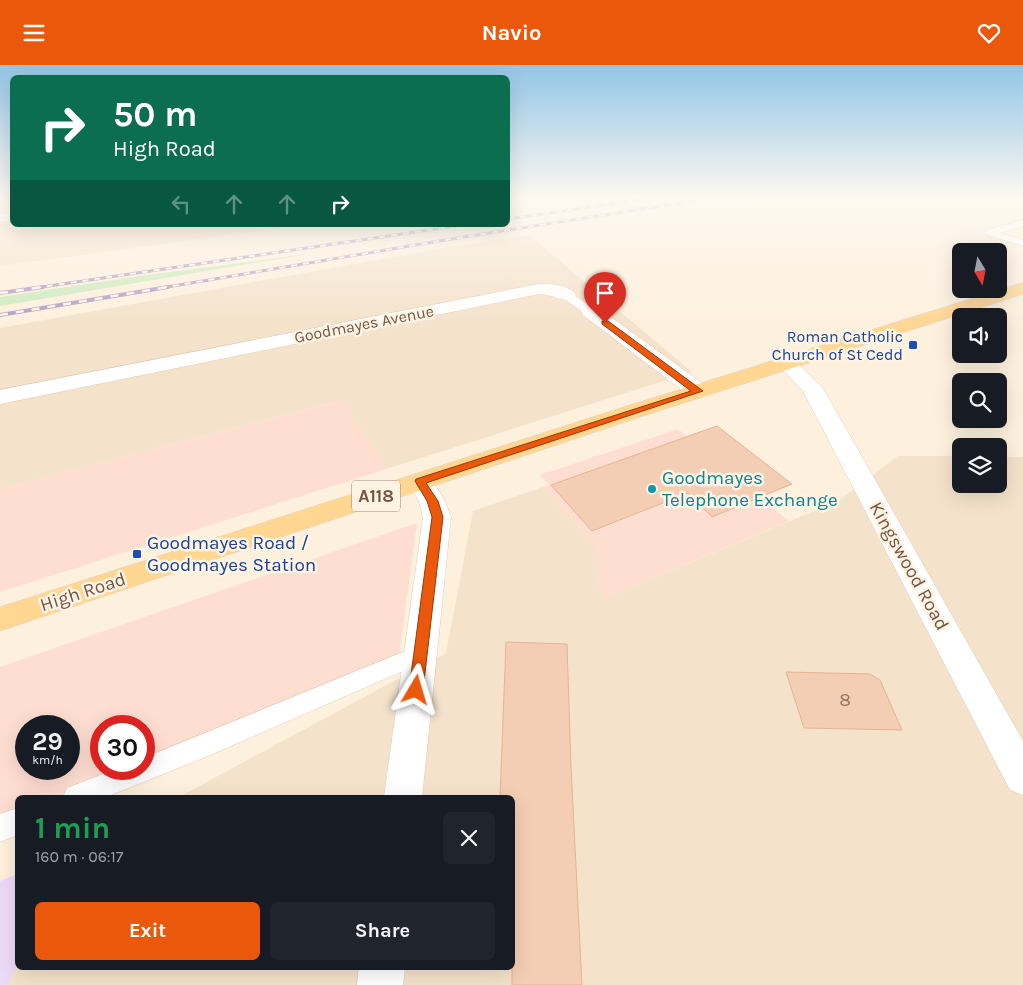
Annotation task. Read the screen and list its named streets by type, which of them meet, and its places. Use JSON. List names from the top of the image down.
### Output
{
  "streets": {
    "main road": ["A118", "High Road"],
    "street": ["Goodmayes Avenue", "Kingswood Road"]
  },
  "crossings": [
    ["Goodmayes Avenue", "High Road"],
    ["Kingswood Road", "High Road"]
  ],
  "places": {
    "transit": ["Roman Catholic Church of St Cedd", "Goodmayes Road / Goodmayes Station"],
    "other": ["Goodmayes Telephone Exchange"]
  },
  "house_numbers": ["8"],
  "north": "bottom",
  "page": {
    "header": "Navio",
    "turn": ["50 m", "High Road"],
    "speed": "29 km/h",
    "limit": "30",
    "heading": ["1 min", "160 m · 06:17"],
    "buttons": ["Exit", "Share"]
  }
}
